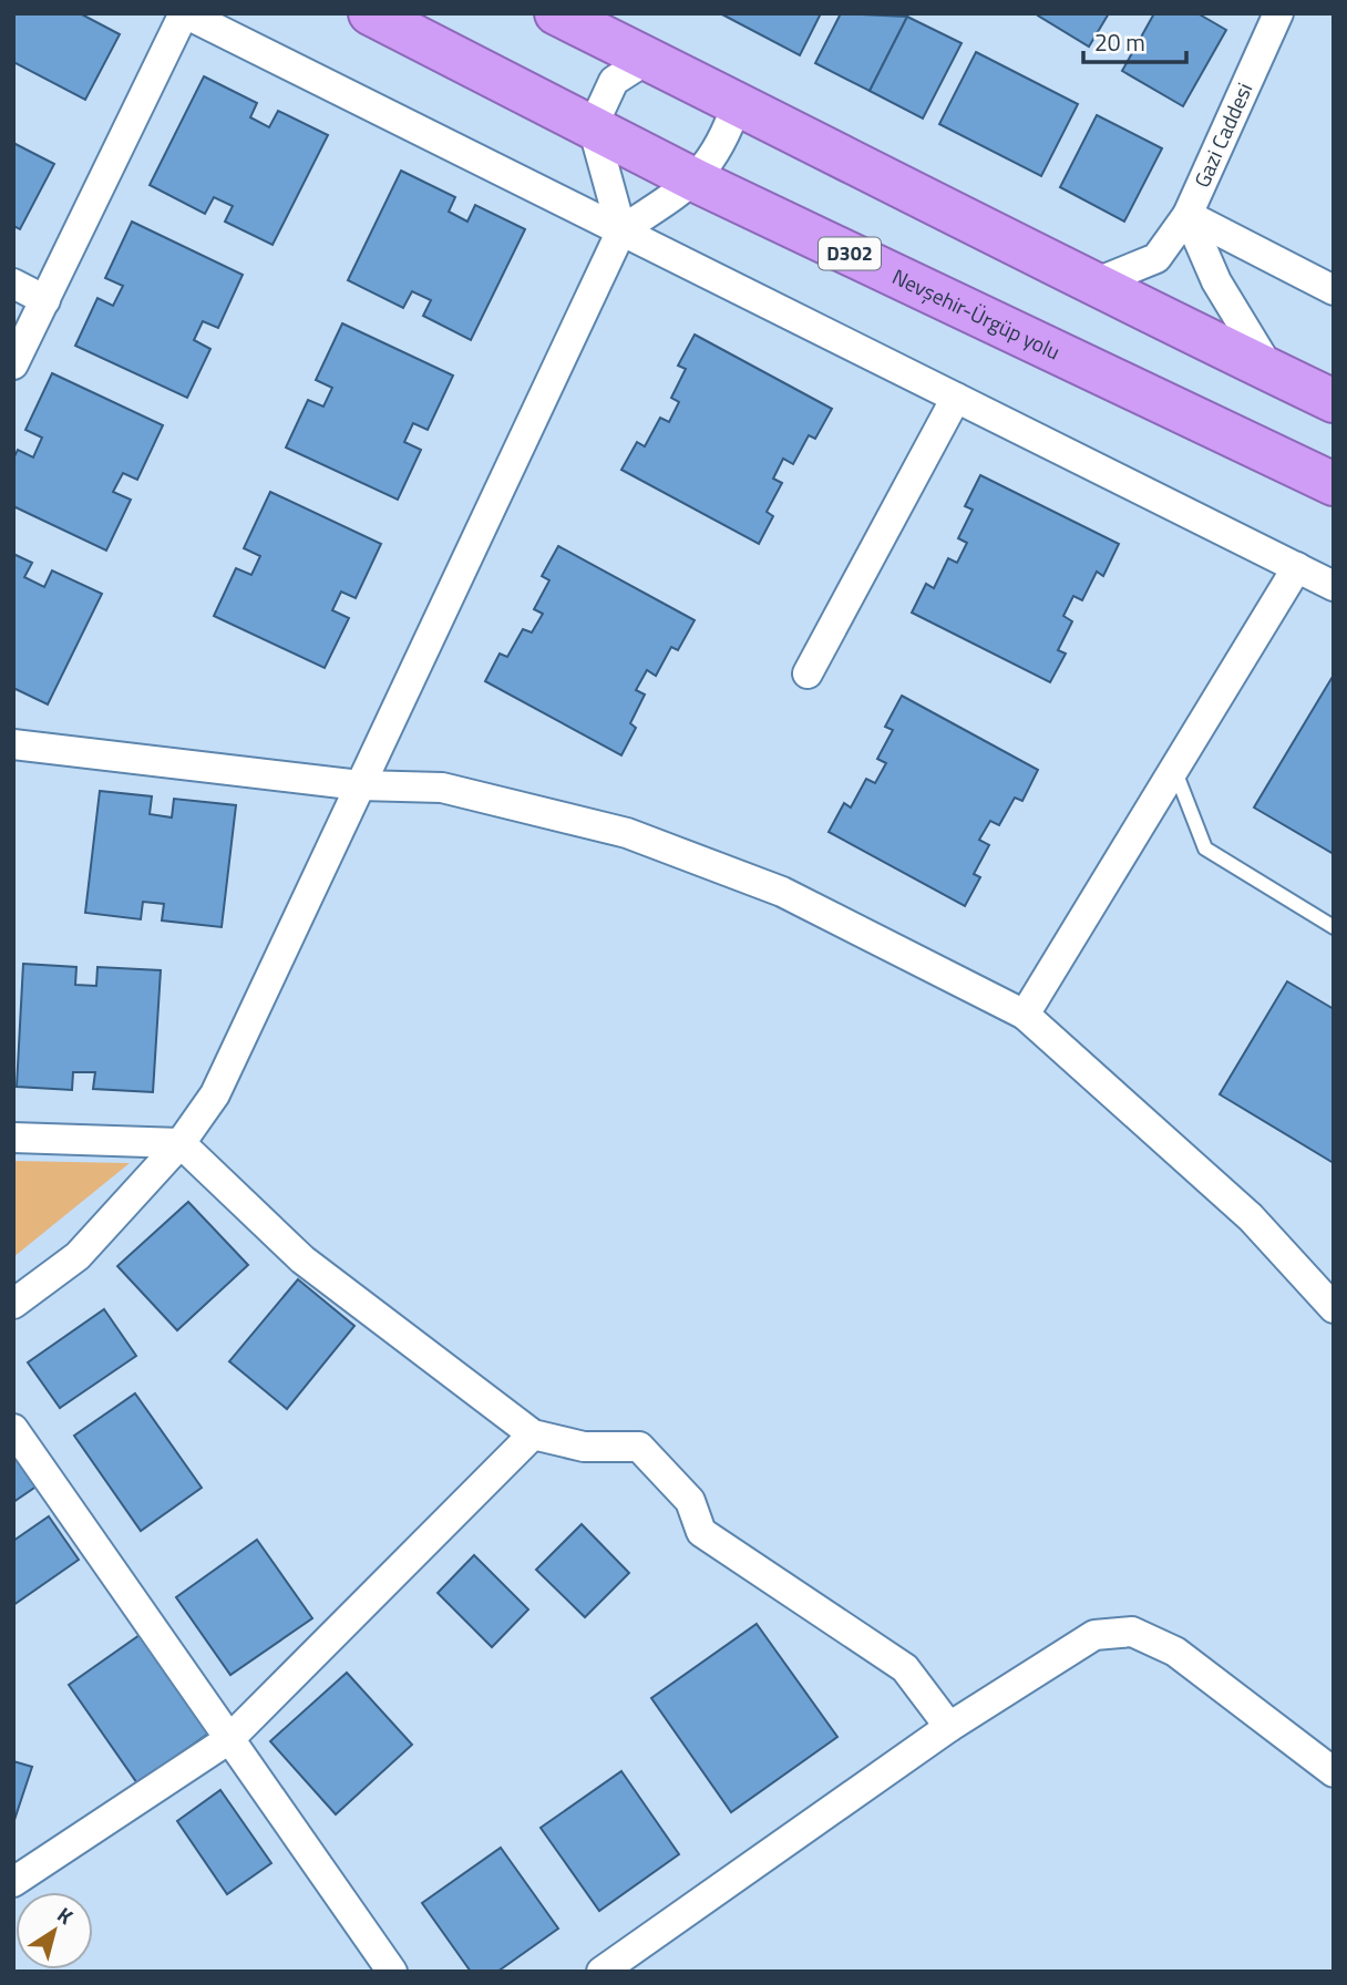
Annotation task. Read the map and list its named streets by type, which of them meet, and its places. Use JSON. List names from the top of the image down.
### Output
{
  "streets": {
    "highway": ["D302", "Nevşehir-Ürgüp yolu"],
    "street": ["Gazi Caddesi"]
  },
  "scale_bar": "20 m",
  "north": "top right"
}
